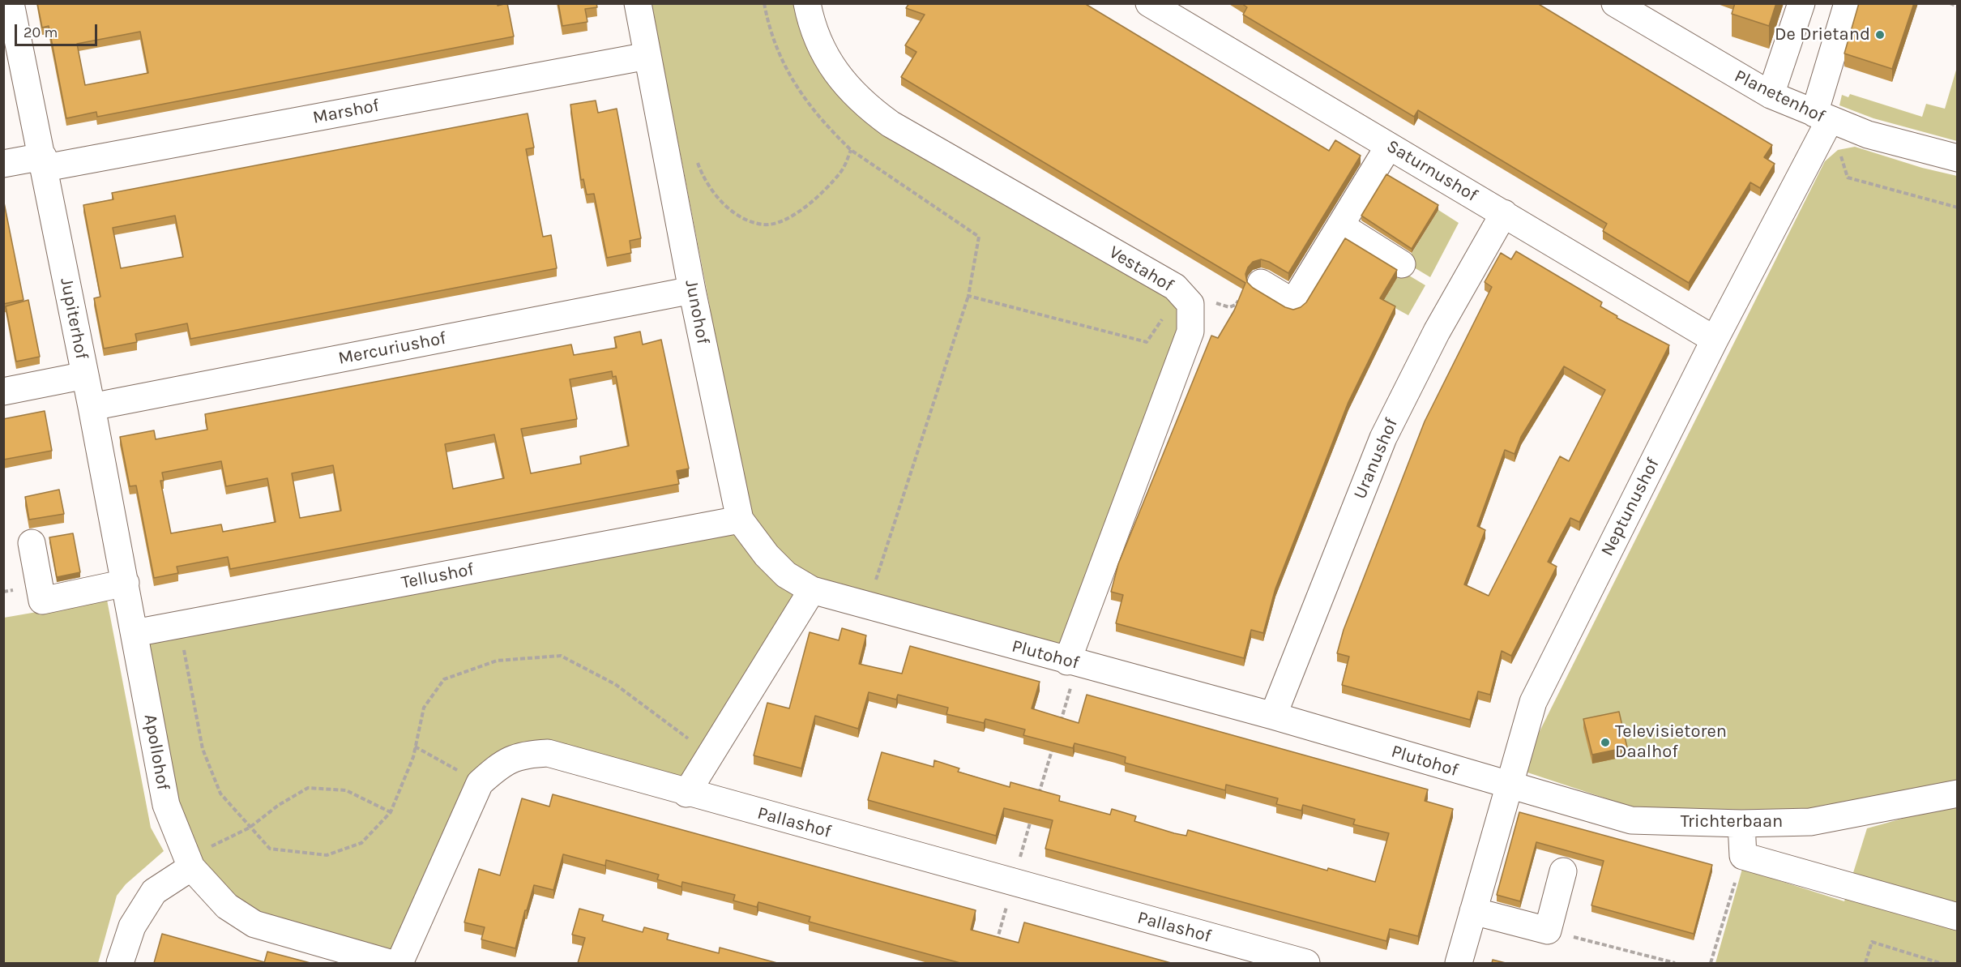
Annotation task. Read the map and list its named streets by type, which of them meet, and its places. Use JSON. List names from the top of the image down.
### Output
{
  "streets": {
    "street": [
      "Planetenhof",
      "Marshof",
      "Saturnushof",
      "Vestahof",
      "Junohof",
      "Jupiterhof",
      "Mercuriushof",
      "Uranushof",
      "Neptunushof",
      "Tellushof",
      "Plutohof",
      "Apollohof",
      "Trichterbaan",
      "Pallashof"
    ]
  },
  "crossings": [
    ["Planetenhof", "Neptunushof"],
    ["Marshof", "Junohof"],
    ["Marshof", "Jupiterhof"],
    ["Saturnushof", "Uranushof"],
    ["Saturnushof", "Neptunushof"],
    ["Vestahof", "Plutohof"],
    ["Junohof", "Mercuriushof"],
    ["Junohof", "Tellushof"],
    ["Junohof", "Plutohof"],
    ["Jupiterhof", "Mercuriushof"],
    ["Jupiterhof", "Tellushof"],
    ["Jupiterhof", "Apollohof"],
    ["Uranushof", "Plutohof"],
    ["Neptunushof", "Plutohof"],
    ["Neptunushof", "Trichterbaan"],
    ["Tellushof", "Apollohof"],
    ["Plutohof", "Trichterbaan"]
  ],
  "places": ["De Drietand", "Televisietoren Daalhof"],
  "scale_bar": "20 m"
}
